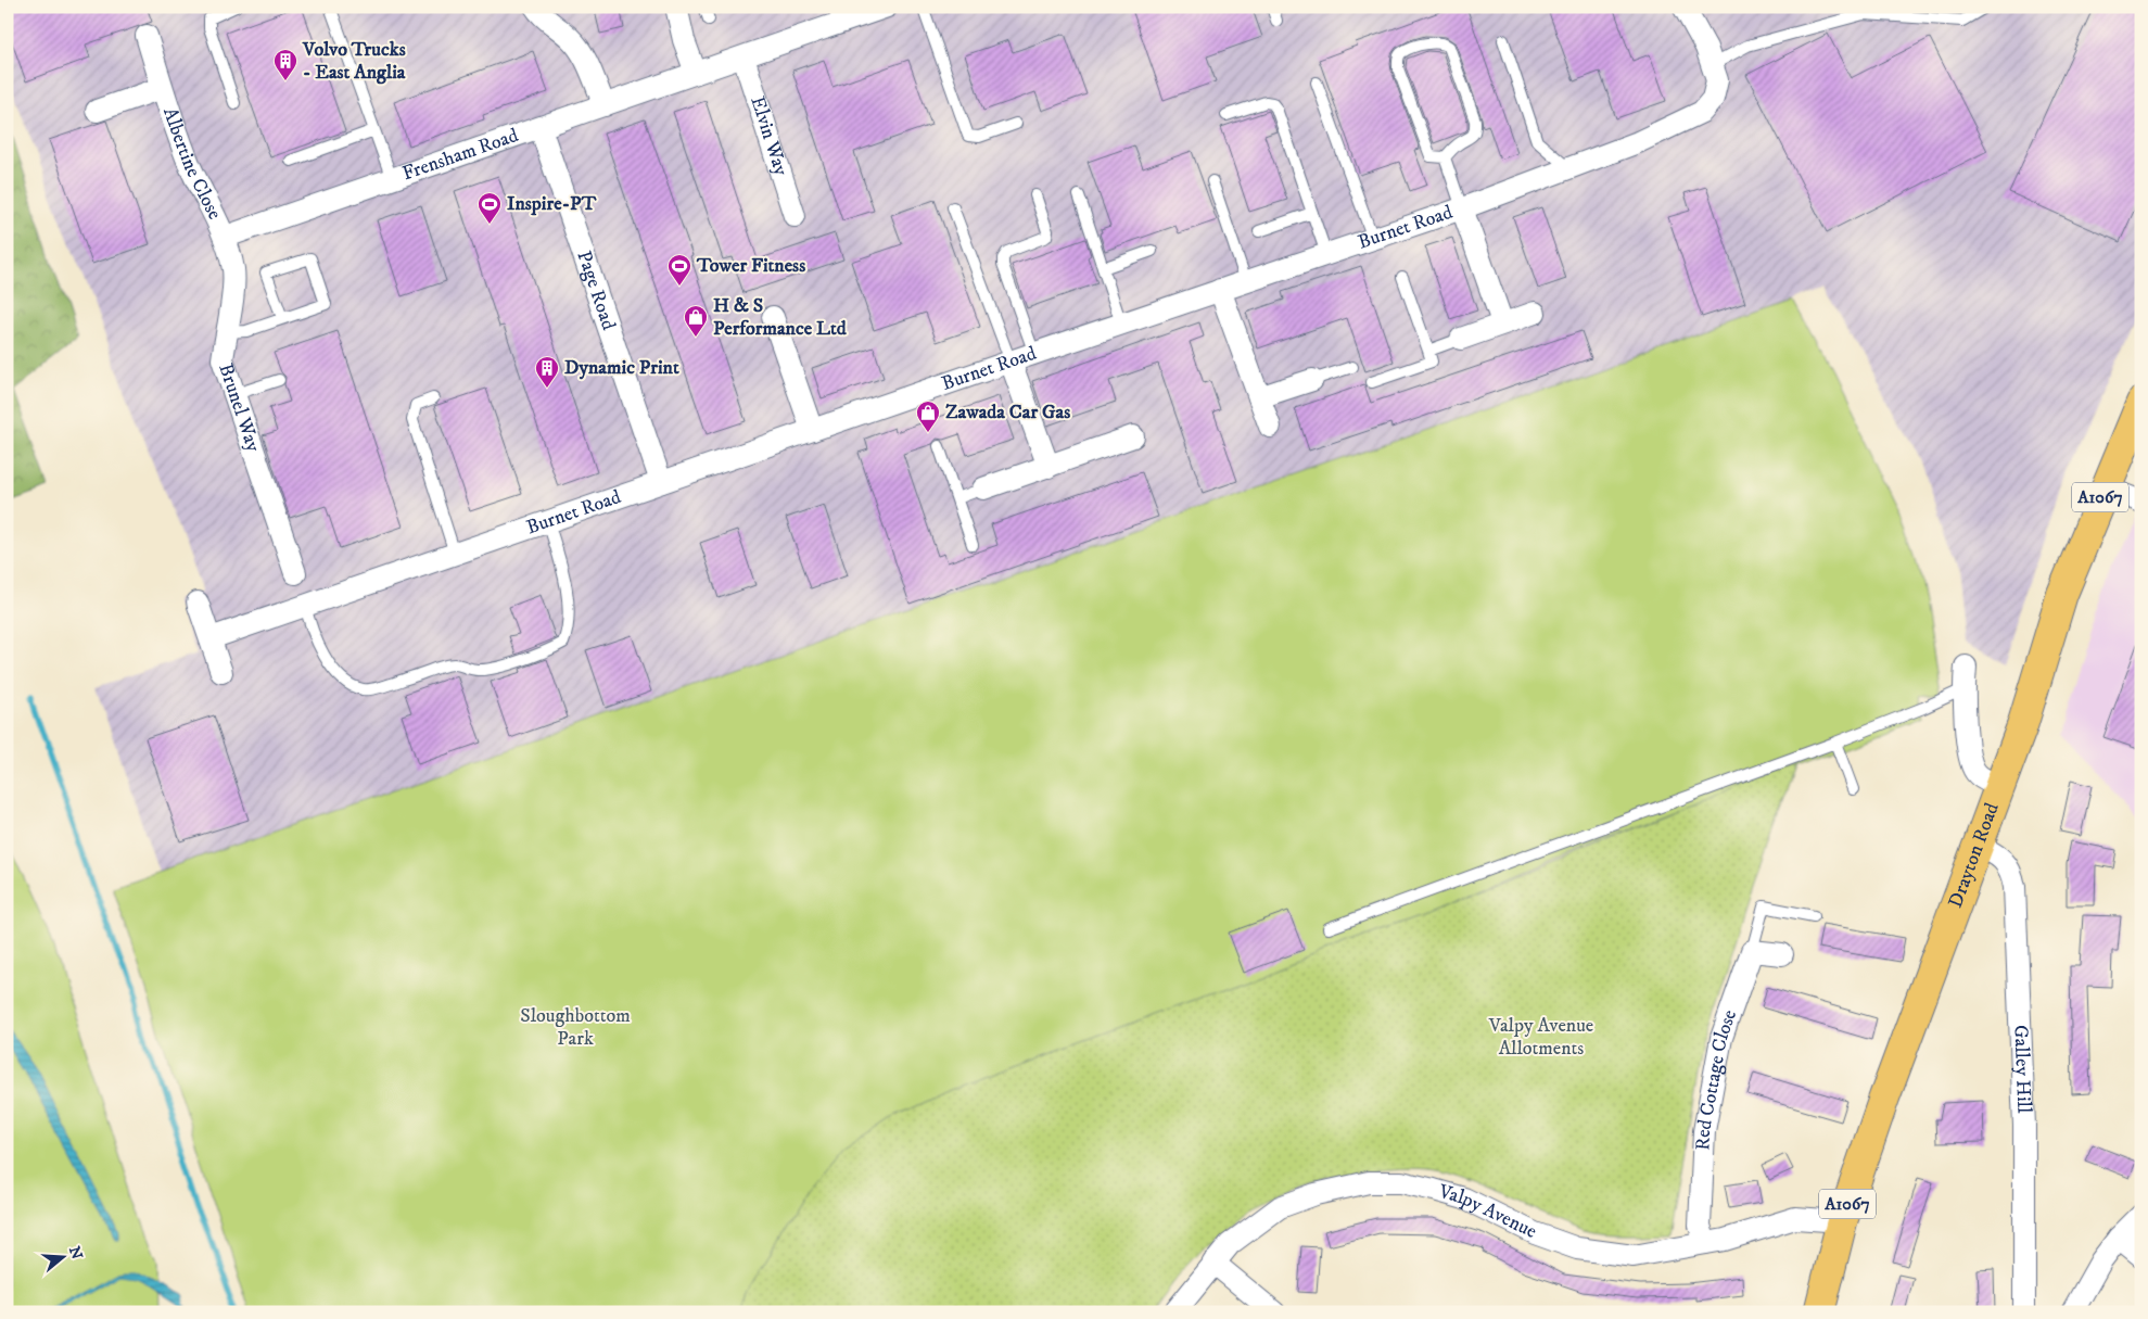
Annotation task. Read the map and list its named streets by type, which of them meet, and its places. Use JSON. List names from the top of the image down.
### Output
{
  "streets": {
    "main road": ["A1067", "Drayton Road"],
    "street": [
      "Elvin Way",
      "Frensham Road",
      "Albertine Close",
      "Burnet Road",
      "Page Road",
      "Brunel Way",
      "Galley Hill",
      "Red Cottage Close",
      "Valpy Avenue"
    ]
  },
  "crossings": [
    ["Elvin Way", "Frensham Road"],
    ["Frensham Road", "Albertine Close"],
    ["Frensham Road", "Page Road"],
    ["Frensham Road", "Brunel Way"],
    ["Albertine Close", "Brunel Way"],
    ["Burnet Road", "Page Road"],
    ["Drayton Road", "Galley Hill"],
    ["Drayton Road", "Valpy Avenue"],
    ["Red Cottage Close", "Valpy Avenue"]
  ],
  "parks": ["Sloughbottom Park", "Valpy Avenue Allotments"],
  "places": {
    "building": ["Volvo Trucks - East Anglia", "Dynamic Print"],
    "sports": ["Inspire-PT", "Tower Fitness"],
    "shop": ["H & S Performance Ltd", "Zawada Car Gas"]
  },
  "north": "right"
}
